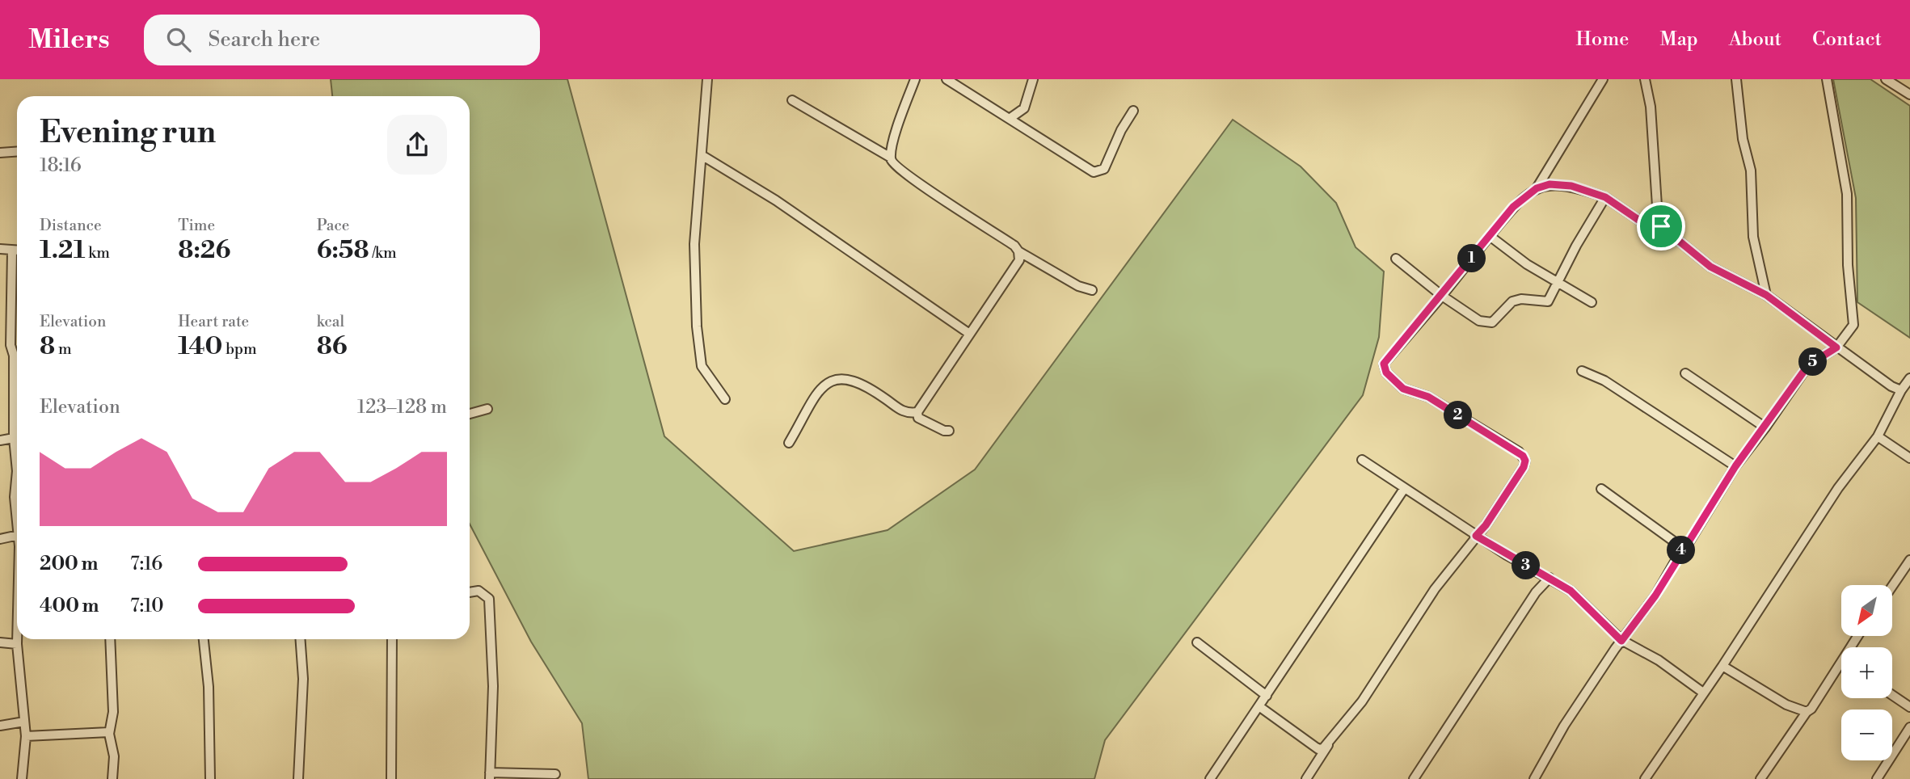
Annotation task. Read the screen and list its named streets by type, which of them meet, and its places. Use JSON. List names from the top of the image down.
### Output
{
  "north": "bottom left",
  "page": {
    "header": "Milers",
    "search": "Search here",
    "nav": [
      "Home",
      "Map",
      "About",
      "Contact"
    ],
    "heading": ["Evening run", "18:16"],
    "stats": [
      ["Distance", "1.21 km"],
      ["Time", "8:26"],
      ["Pace", "6:58 /km"],
      ["Elevation", "8 m"],
      ["Heart rate", "140 bpm"],
      ["kcal", "86"]
    ],
    "pins": [
      "1",
      "5",
      "2",
      "4",
      "3"
    ],
    "chart": ["Elevation", "123–128 m"],
    "list": [
      {
        "name": "200 m",
        "note": "7:16"
      },
      {
        "name": "400 m",
        "note": "7:10"
      }
    ],
    "map_buttons": ["+", "−"]
  }
}
